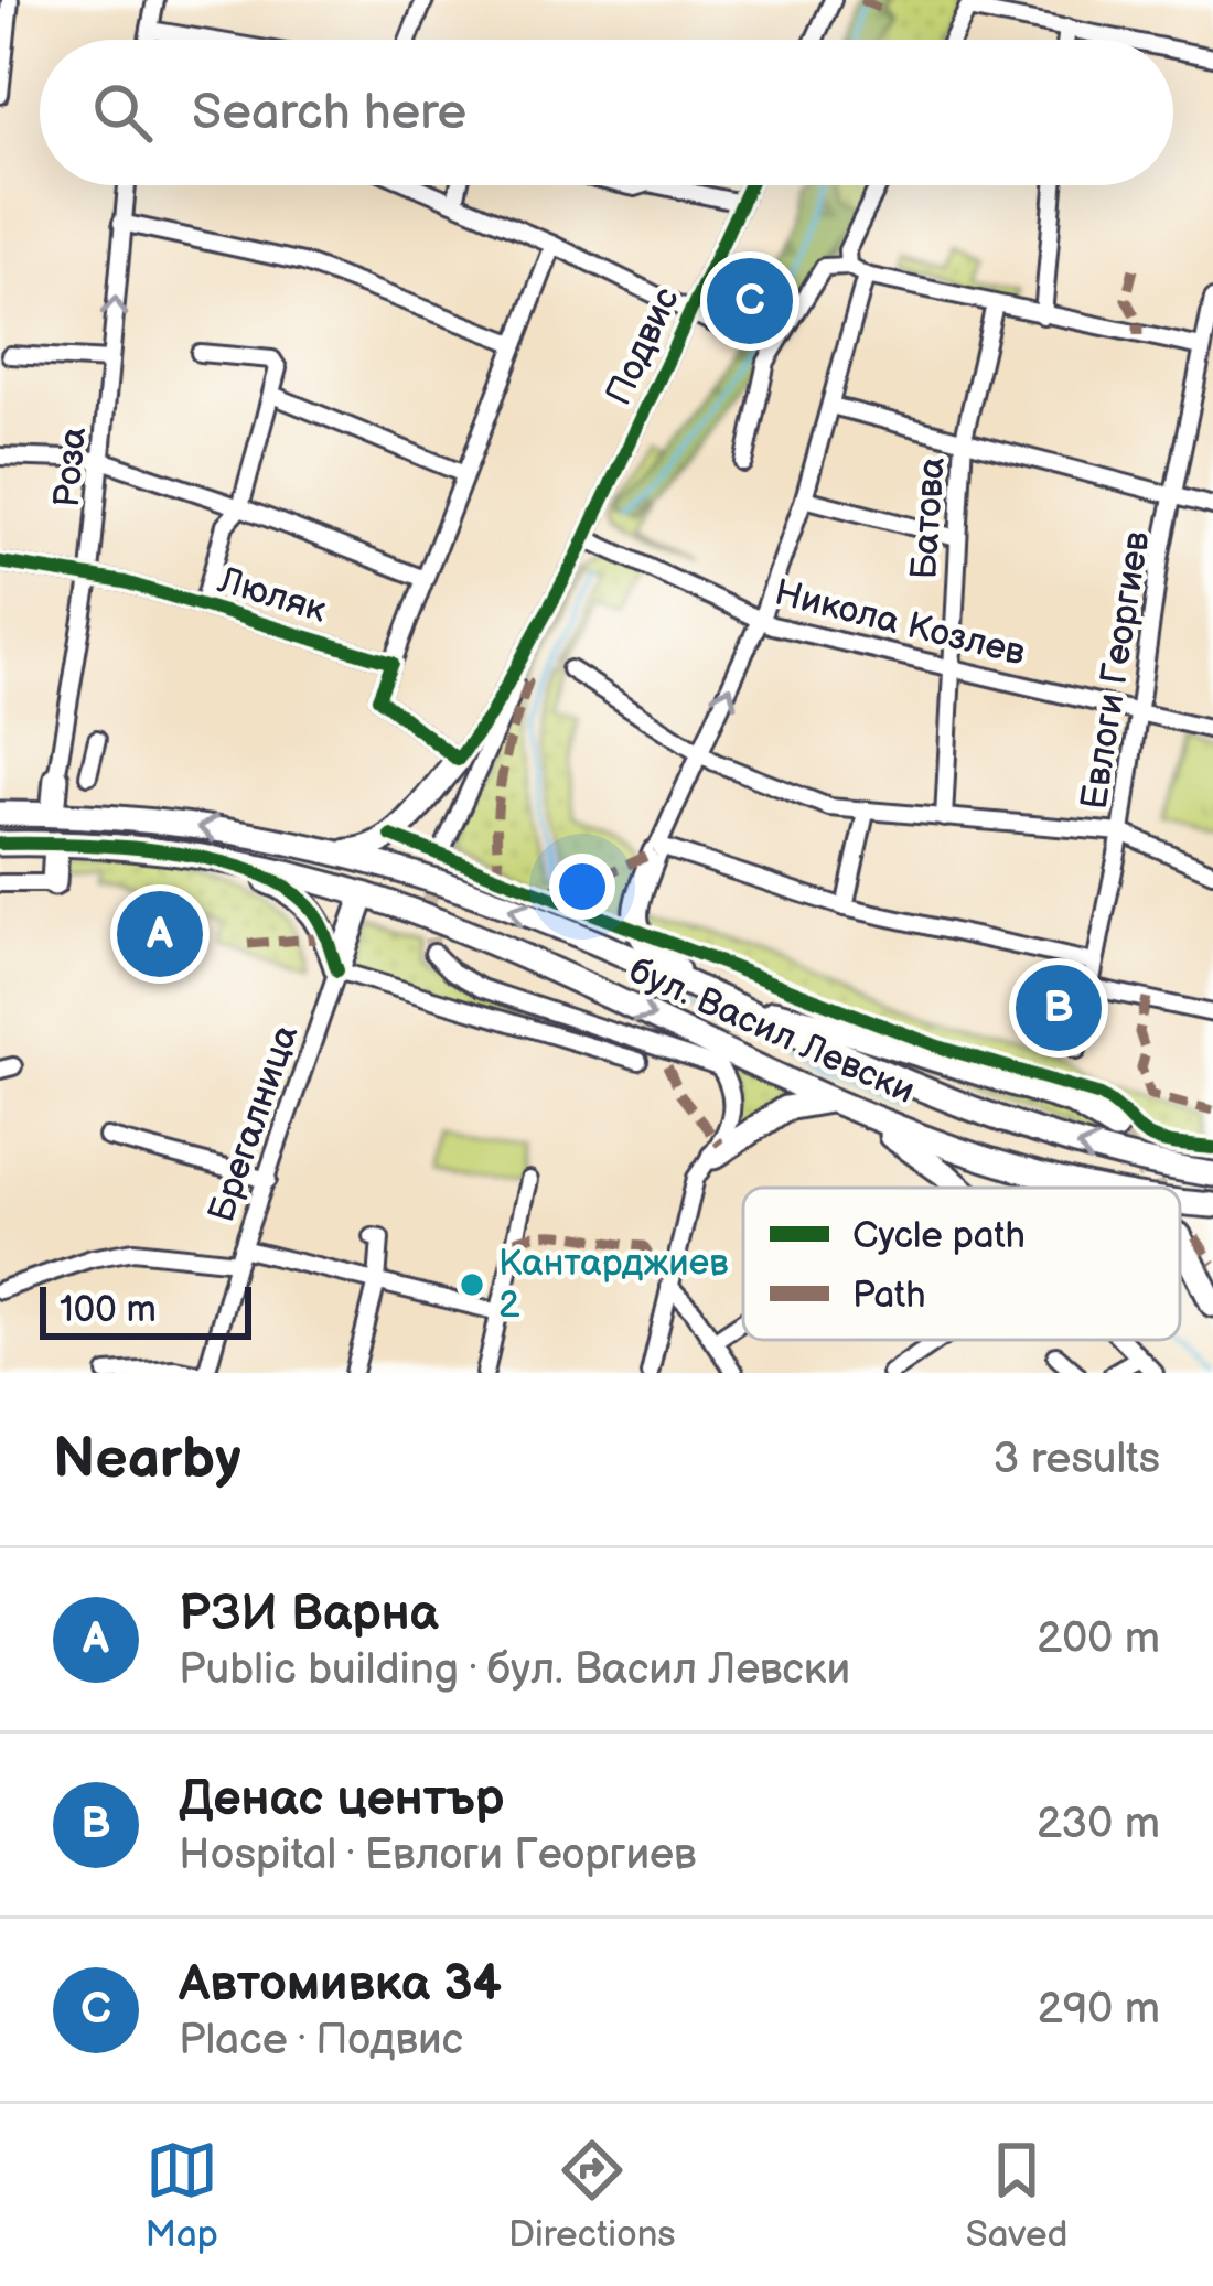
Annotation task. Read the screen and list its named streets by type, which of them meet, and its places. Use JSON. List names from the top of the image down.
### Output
{
  "streets": {
    "highway": ["бул. Васил Левски"],
    "street": [
      "Подвис",
      "Роза",
      "Батова",
      "Люляк",
      "Никола Козлев",
      "Евлоги Георгиев",
      "Брегалница"
    ]
  },
  "crossings": [
    ["Подвис", "Никола Козлев"],
    ["Роза", "Люляк"],
    ["Батова", "Никола Козлев"],
    ["Никола Козлев", "Евлоги Георгиев"]
  ],
  "places": ["Кантарджиев 2"],
  "legend": ["Cycle path", "Path"],
  "scale_bar": "100 m",
  "page": {
    "search": "Search here",
    "pins": ["C", "A", "B"],
    "scale": "100 m",
    "heading": ["Nearby", "3 results"],
    "list": [
      {
        "mark": "A",
        "name": "РЗИ Варна",
        "note": "Public building · бул. Васил Левски",
        "value": "200 m"
      },
      {
        "mark": "B",
        "name": "Денас център",
        "note": "Hospital · Евлоги Георгиев",
        "value": "230 m"
      },
      {
        "mark": "C",
        "name": "Автомивка 34",
        "note": "Place · Подвис",
        "value": "290 m"
      }
    ],
    "nav": ["Map", "Directions", "Saved"]
  }
}
